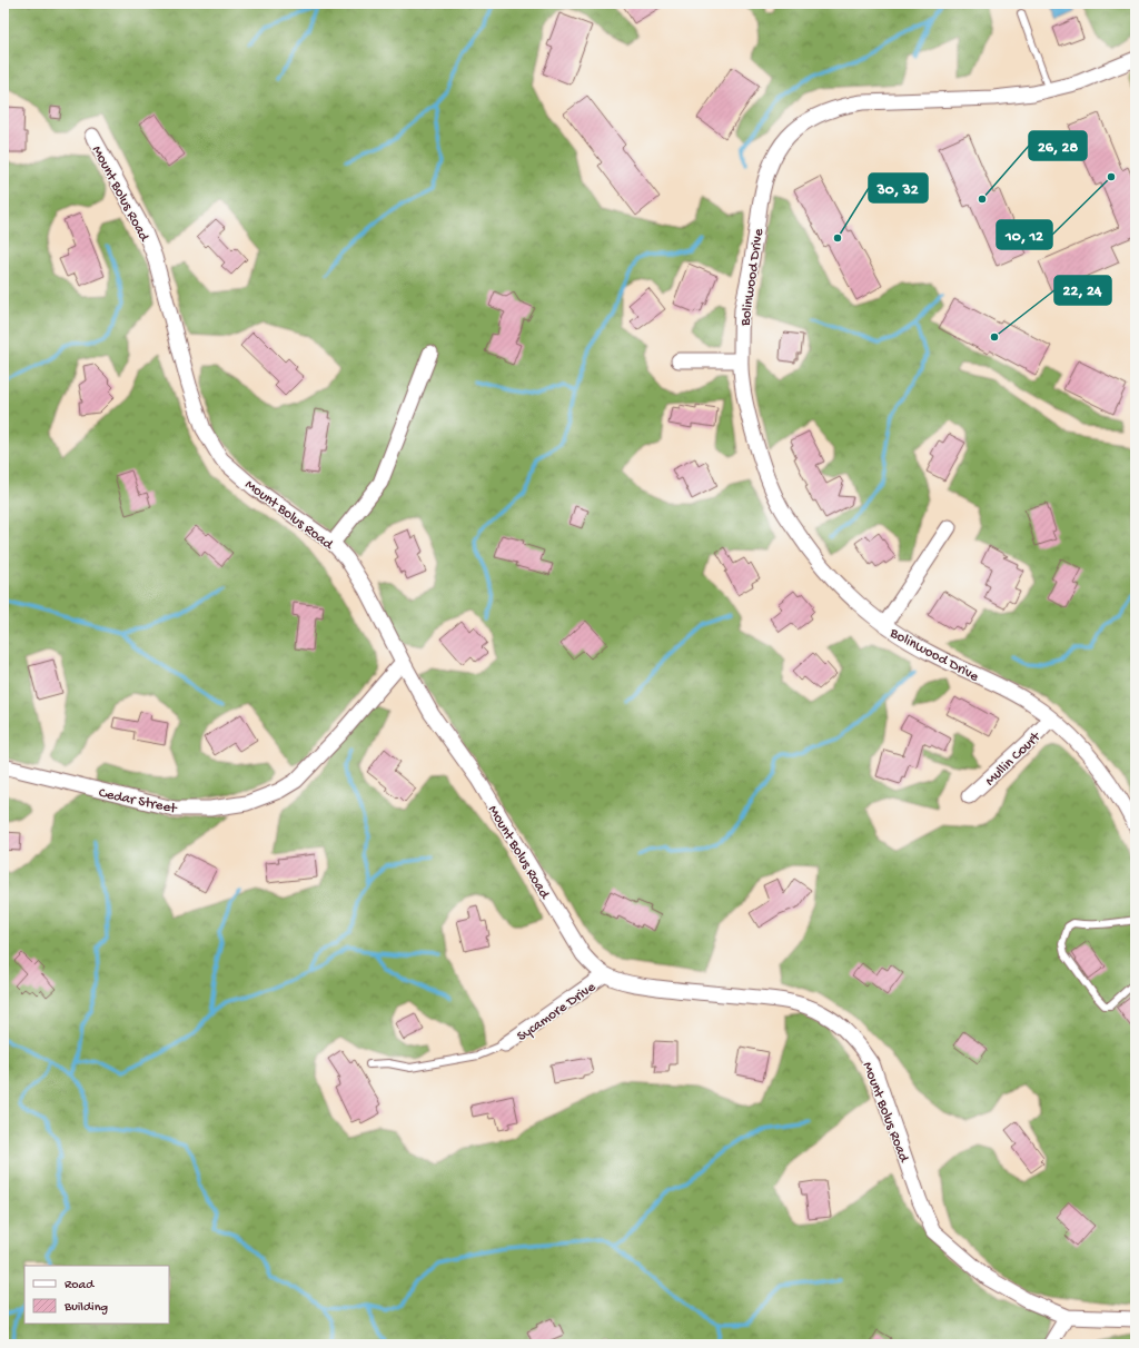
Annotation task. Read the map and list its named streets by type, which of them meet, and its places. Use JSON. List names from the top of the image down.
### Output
{
  "streets": {
    "street": [
      "Mount Bolus Road",
      "Bolinwood Drive",
      "Mullin Court",
      "Cedar Street",
      "Sycamore Drive"
    ]
  },
  "crossings": [
    ["Mount Bolus Road", "Cedar Street"],
    ["Mount Bolus Road", "Sycamore Drive"],
    ["Bolinwood Drive", "Mullin Court"]
  ],
  "places": [
    "10, 12",
    "26, 28",
    "30, 32",
    "22, 24"
  ],
  "legend": ["Road", "Building"]
}
